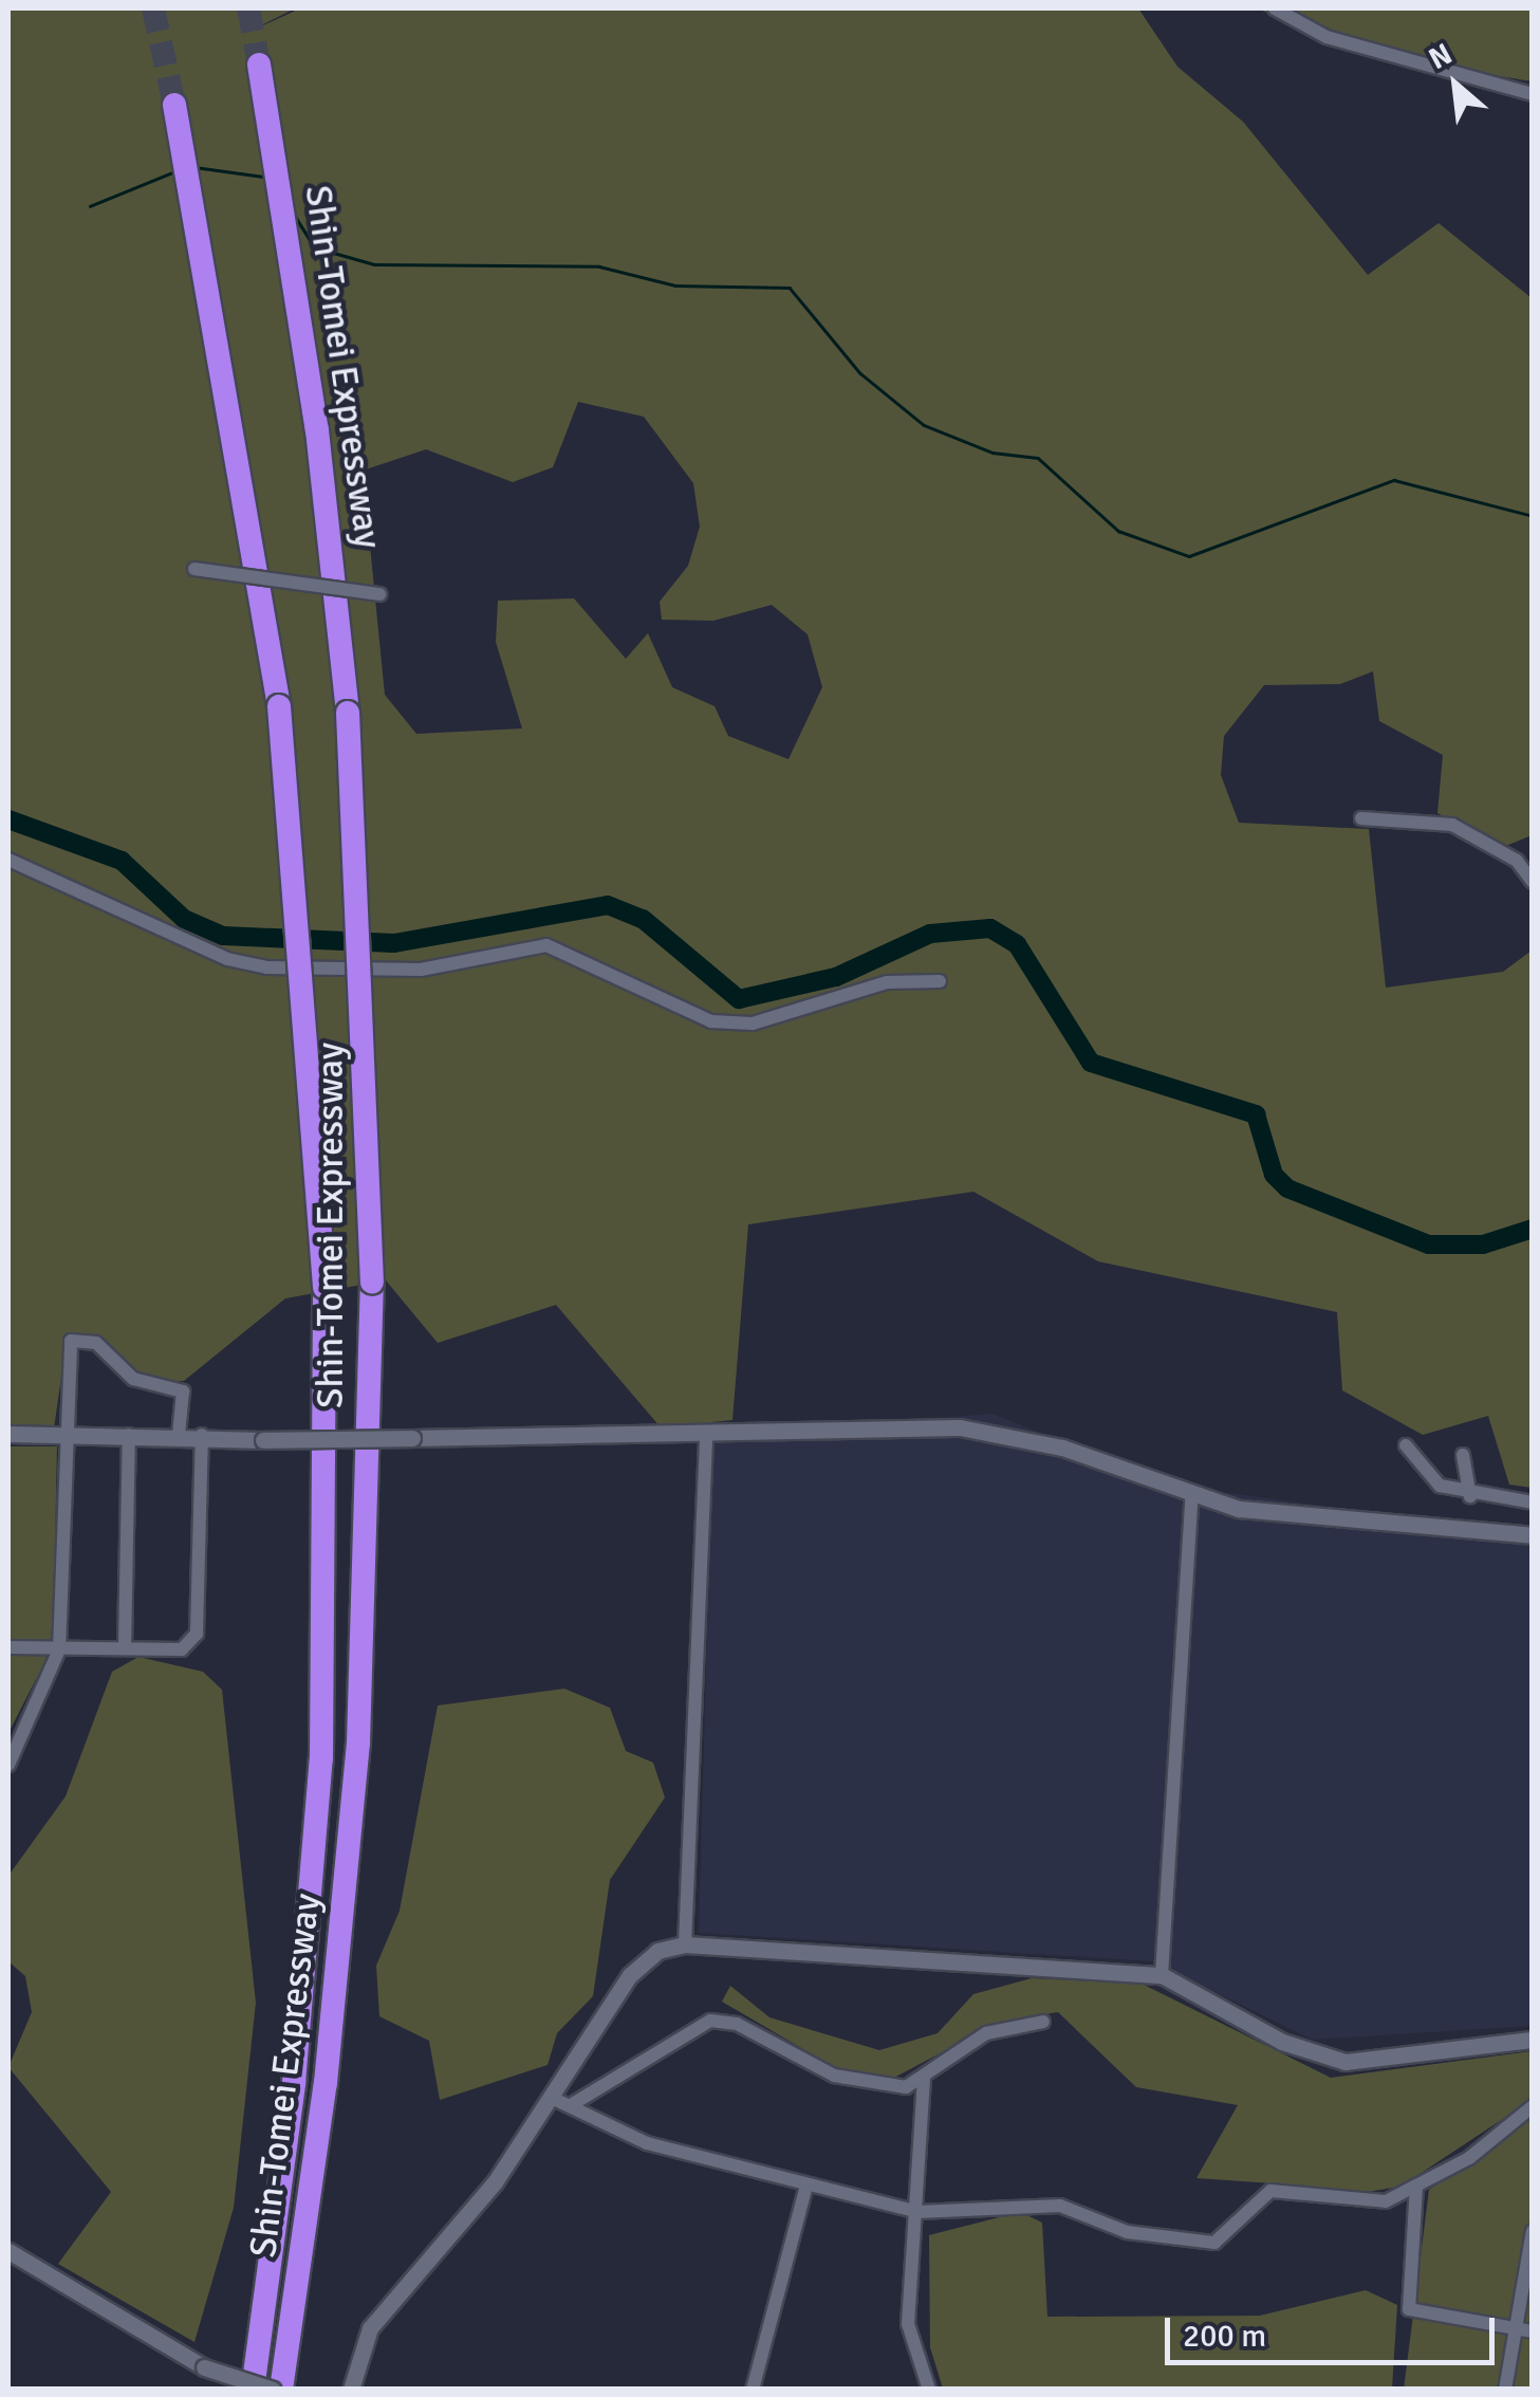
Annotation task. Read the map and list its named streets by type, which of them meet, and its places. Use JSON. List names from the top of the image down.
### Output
{
  "streets": {
    "highway": ["Shin-Tomei Expressway"]
  },
  "scale_bar": "200 m",
  "north": "top left"
}
